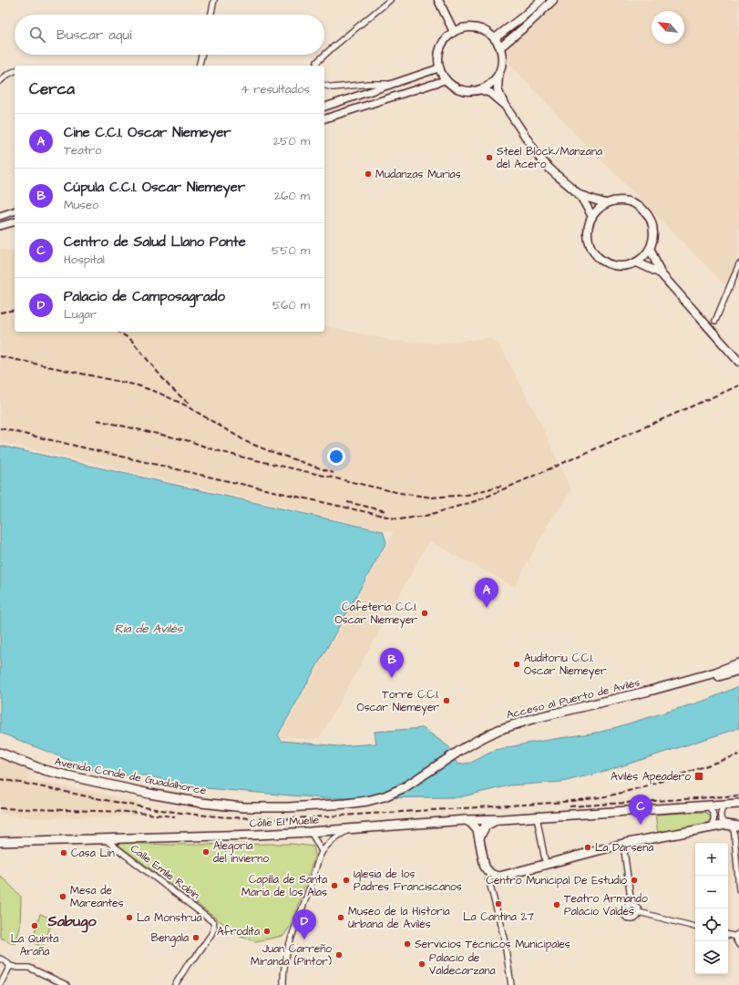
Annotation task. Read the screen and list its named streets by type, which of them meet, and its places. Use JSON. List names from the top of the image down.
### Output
{
  "streets": {
    "main road": ["Acceso al Puerto de Avilés", "Avenida Conde de Guadalhorce", "Calle El Muelle"],
    "street": ["Calle Emile Robin"]
  },
  "crossings": [
    ["Acceso al Puerto de Avilés", "Avenida Conde de Guadalhorce"],
    ["Calle El Muelle", "Calle Emile Robin"]
  ],
  "districts": ["Sabugo"],
  "water": ["Ría de Avilés"],
  "places": {
    "other": [
      "Steel Block/Manzana del Acero",
      "Mudanzas Murias",
      "Cafetería C.C.I. Oscar Niemeyer",
      "Auditoriu C.C.I. Oscar Niemeyer",
      "Torre C.C.I. Oscar Niemeyer",
      "La Dársena",
      "Alegoría del invierno",
      "Casa Lin",
      "Iglesia de los Padres Franciscanos",
      "Centro Municipal De Estudio",
      "Capilla de Santa María de los Alas",
      "Mesa de Mareantes",
      "La Cantina 27",
      "Teatro Armando Palacio Valdés",
      "La Monstrua",
      "Museo de la Historia Urbana de Avilés",
      "La Quinta Araña",
      "Afrodita",
      "Bengala",
      "Servicios Técnicos Municipales",
      "Juan Carreño Miranda (Pintor)",
      "Palacio de Valdecarzana"
    ],
    "transit": ["Avilés Apeadero"]
  },
  "north": "top left",
  "page": {
    "search": "Buscar aquí",
    "heading": ["Cerca", "4 resultados"],
    "list": [
      {
        "mark": "A",
        "name": "Cine C.C.I. Oscar Niemeyer",
        "note": "Teatro",
        "value": "250 m"
      },
      {
        "mark": "B",
        "name": "Cúpula C.C.I. Oscar Niemeyer",
        "note": "Museo",
        "value": "260 m"
      },
      {
        "mark": "C",
        "name": "Centro de Salud Llano Ponte",
        "note": "Hospital",
        "value": "550 m"
      },
      {
        "mark": "D",
        "name": "Palacio de Camposagrado",
        "note": "Lugar",
        "value": "560 m"
      }
    ],
    "pins": [
      "A",
      "B",
      "C",
      "D"
    ],
    "map_buttons": ["+", "−"]
  }
}
